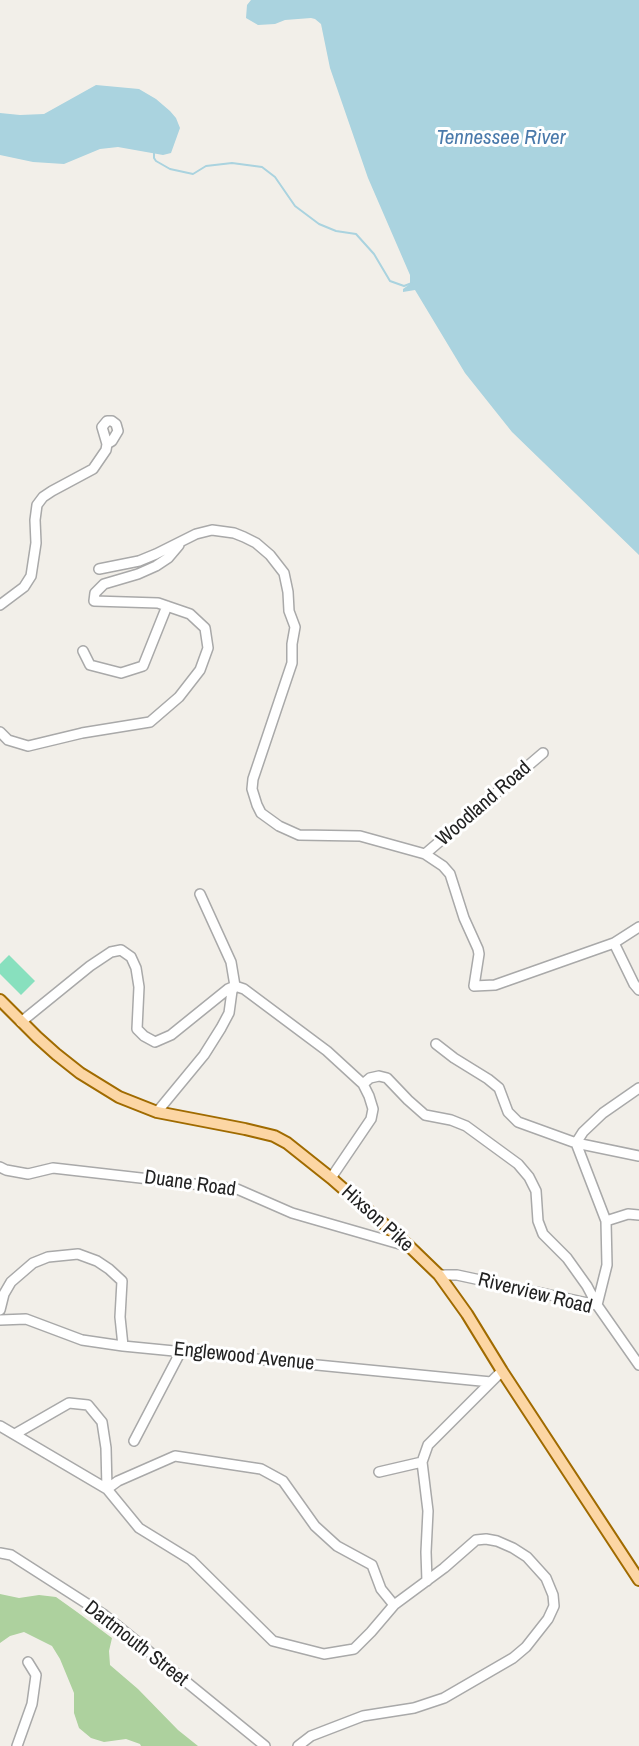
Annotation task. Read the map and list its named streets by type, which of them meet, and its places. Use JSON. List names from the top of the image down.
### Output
{
  "streets": {
    "main road": ["Hixson Pike"],
    "street": [
      "Woodland Road",
      "Duane Road",
      "Riverview Road",
      "Englewood Avenue",
      "Dartmouth Street"
    ]
  },
  "crossings": [
    ["Duane Road", "Hixson Pike"],
    ["Hixson Pike", "Riverview Road"]
  ],
  "water": ["Tennessee River"]
}
